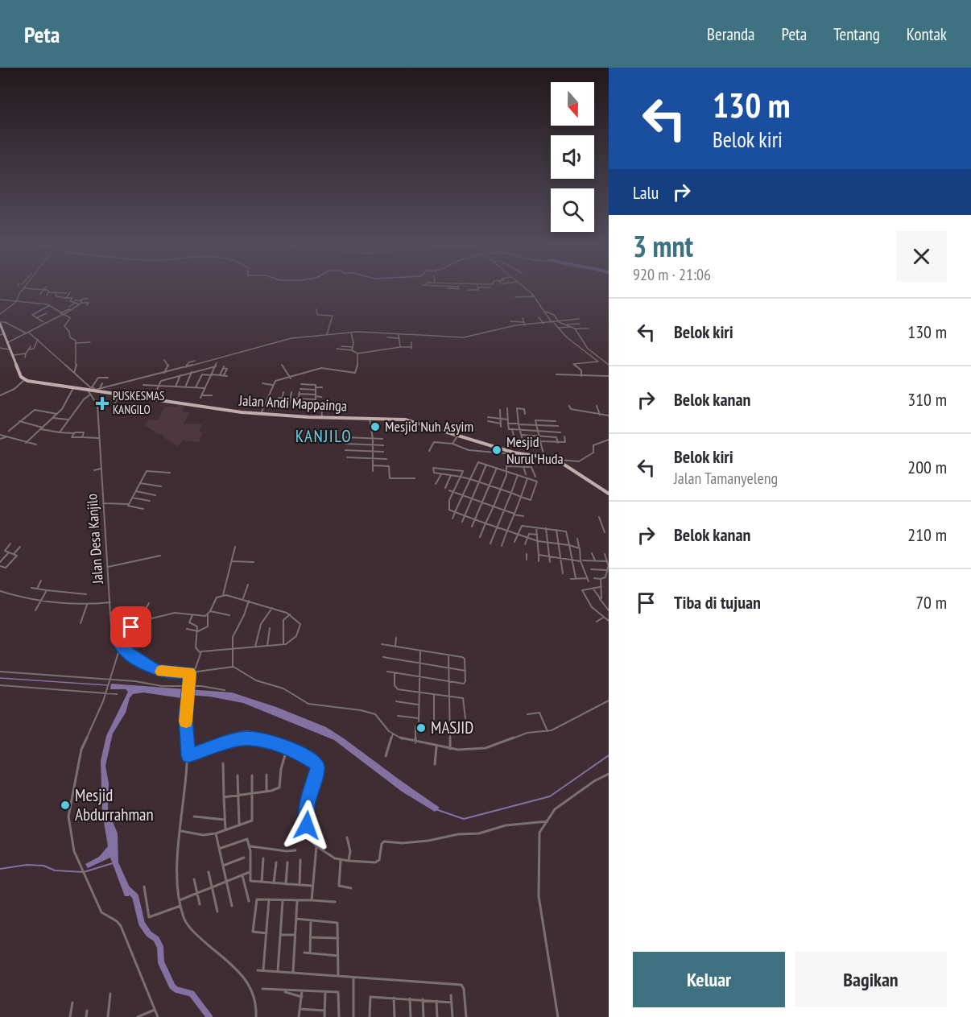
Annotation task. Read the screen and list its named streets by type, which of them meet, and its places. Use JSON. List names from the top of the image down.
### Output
{
  "streets": {
    "main road": ["Jalan Andi Mappainga"],
    "street": ["Jalan Desa Kanjilo"]
  },
  "crossings": [
    ["Jalan Andi Mappainga", "Jalan Desa Kanjilo"]
  ],
  "districts": ["KANJILO"],
  "places": {
    "health": ["PUSKESMAS KANGILO"],
    "other": [
      "Mesjid Nuh Asyim",
      "Mesjid Nurul Huda",
      "MASJID",
      "Mesjid Abdurrahman"
    ]
  },
  "north": "bottom",
  "page": {
    "header": "Peta",
    "nav": [
      "Beranda",
      "Peta",
      "Tentang",
      "Kontak"
    ],
    "turn": ["130 m", "Belok kiri"],
    "then": "Lalu",
    "heading": ["3 mnt", "920 m · 21:06"],
    "list": [
      {
        "name": "Belok kiri",
        "value": "130 m"
      },
      {
        "name": "Belok kanan",
        "value": "310 m"
      },
      {
        "name": "Belok kiri",
        "note": "Jalan Tamanyeleng",
        "value": "200 m"
      },
      {
        "name": "Belok kanan",
        "value": "210 m"
      },
      {
        "name": "Tiba di tujuan",
        "value": "70 m"
      }
    ],
    "buttons": ["Keluar", "Bagikan"]
  }
}
